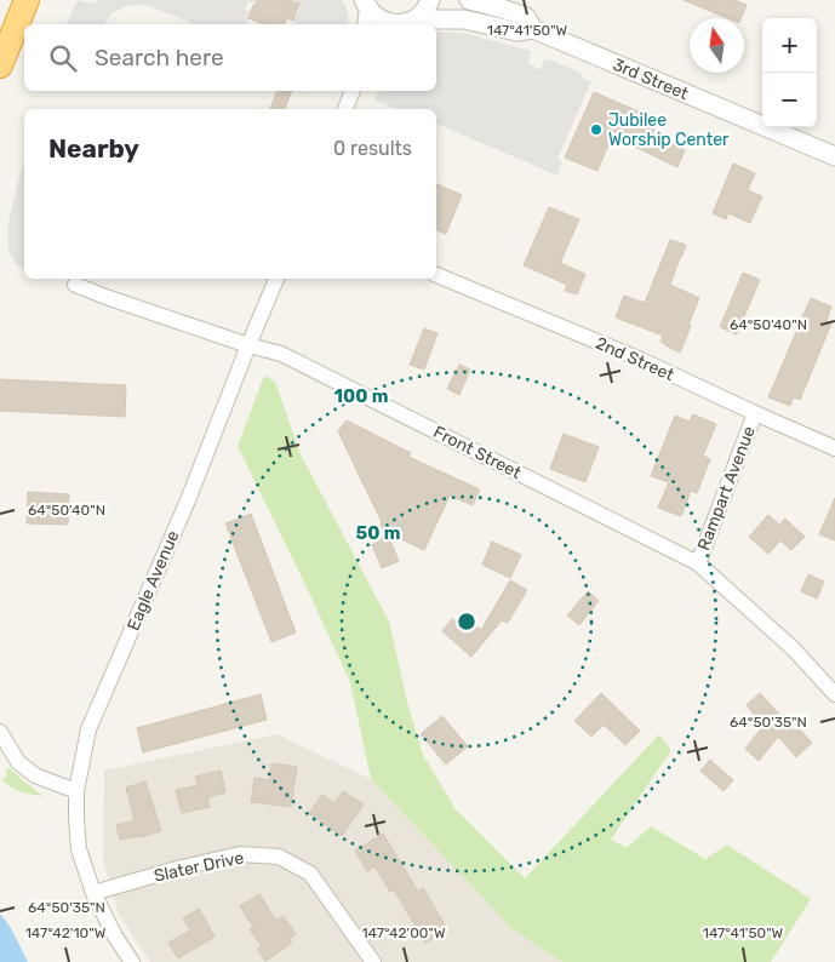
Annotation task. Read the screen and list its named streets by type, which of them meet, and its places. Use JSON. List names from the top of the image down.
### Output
{
  "streets": {
    "street": [
      "3rd Street",
      "2nd Street",
      "Front Street",
      "Rampart Avenue",
      "Eagle Avenue",
      "Slater Drive"
    ]
  },
  "crossings": [
    ["2nd Street", "Rampart Avenue"],
    ["Front Street", "Rampart Avenue"],
    ["Front Street", "Eagle Avenue"],
    ["Eagle Avenue", "Slater Drive"]
  ],
  "places": ["Jubilee Worship Center"],
  "north": "top",
  "page": {
    "map_buttons": ["+", "−"],
    "search": "Search here",
    "heading": ["Nearby", "0 results"]
  },
  "coordinates": [
    "147°41'50\"W",
    "64°50'40\"N",
    "64°50'35\"N",
    "147°42'10\"W",
    "147°42'00\"W"
  ],
  "rings": ["100 m", "50 m"]
}
